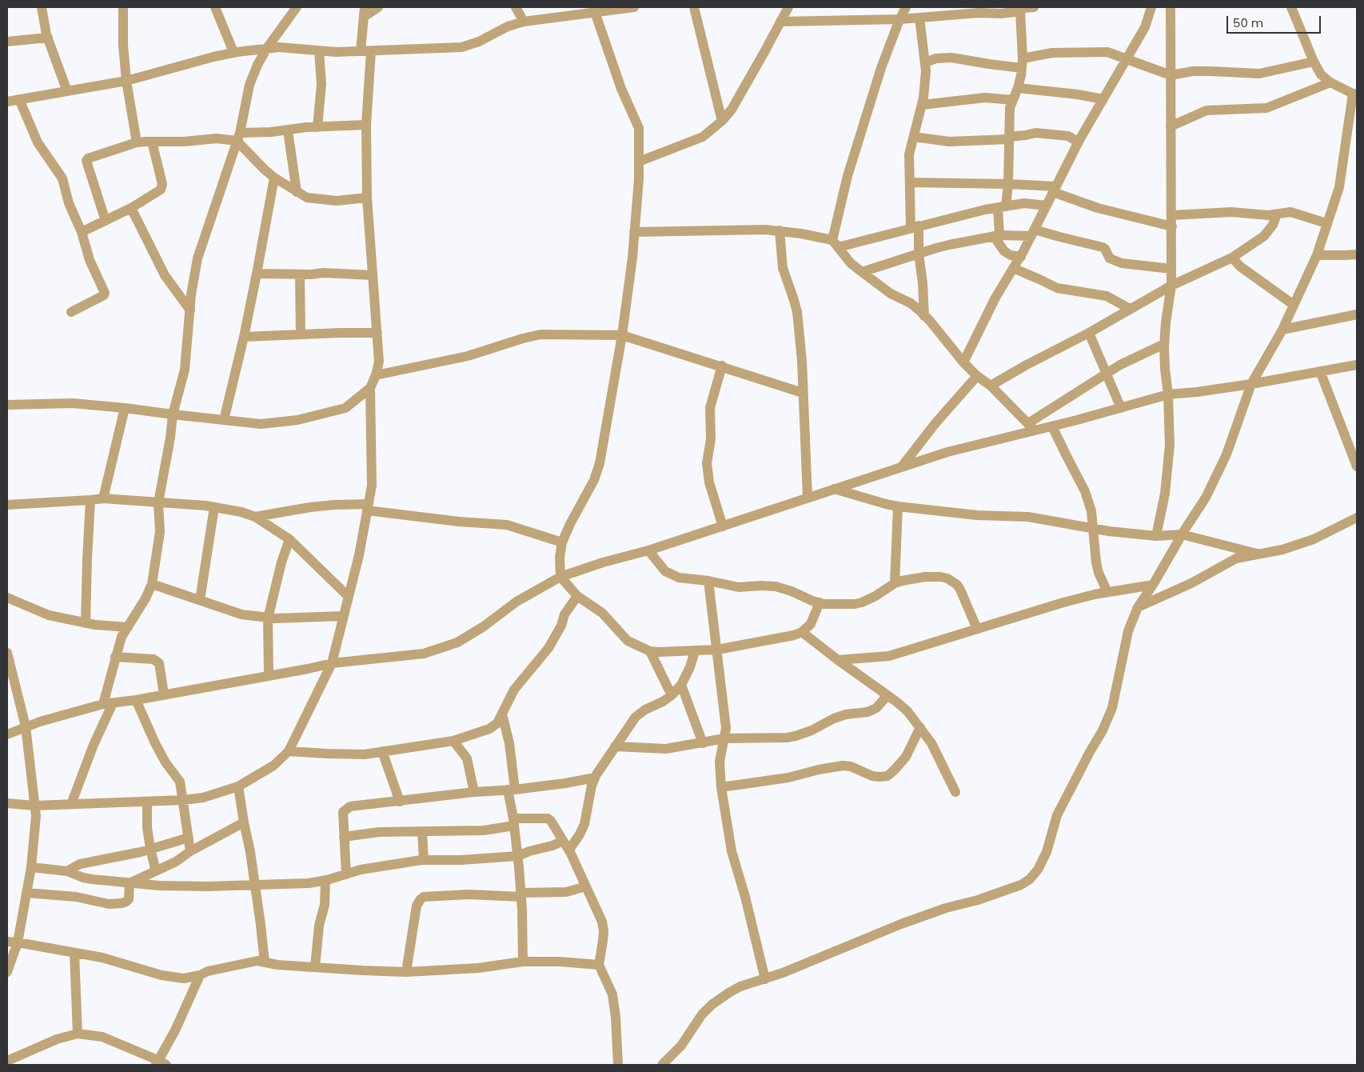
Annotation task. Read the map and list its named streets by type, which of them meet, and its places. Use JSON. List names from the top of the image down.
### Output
{
  "scale_bar": "50 m"
}
